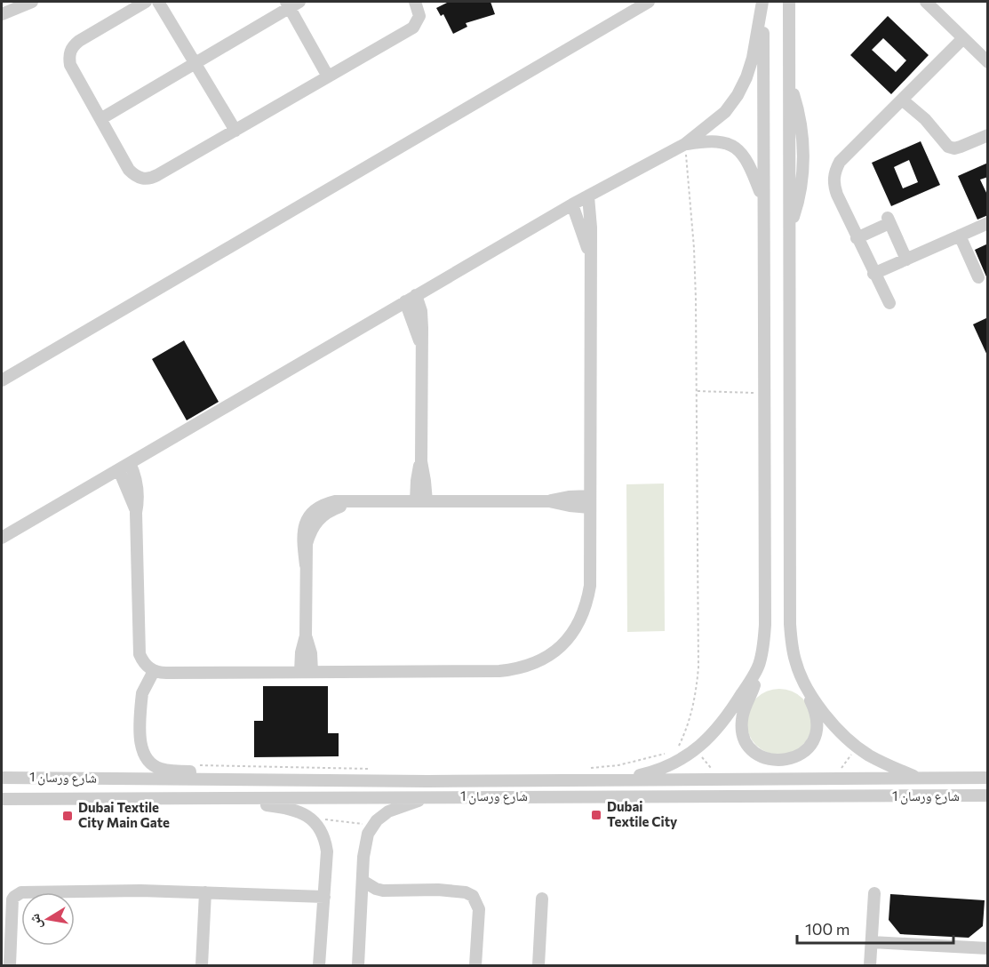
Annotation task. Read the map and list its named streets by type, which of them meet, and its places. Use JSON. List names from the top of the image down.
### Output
{
  "streets": {
    "street": ["شارع ورسان 1"]
  },
  "places": {
    "transit": ["Dubai Textile City", "Dubai Textile City Main Gate"]
  },
  "scale_bar": "100 m",
  "north": "left"
}
